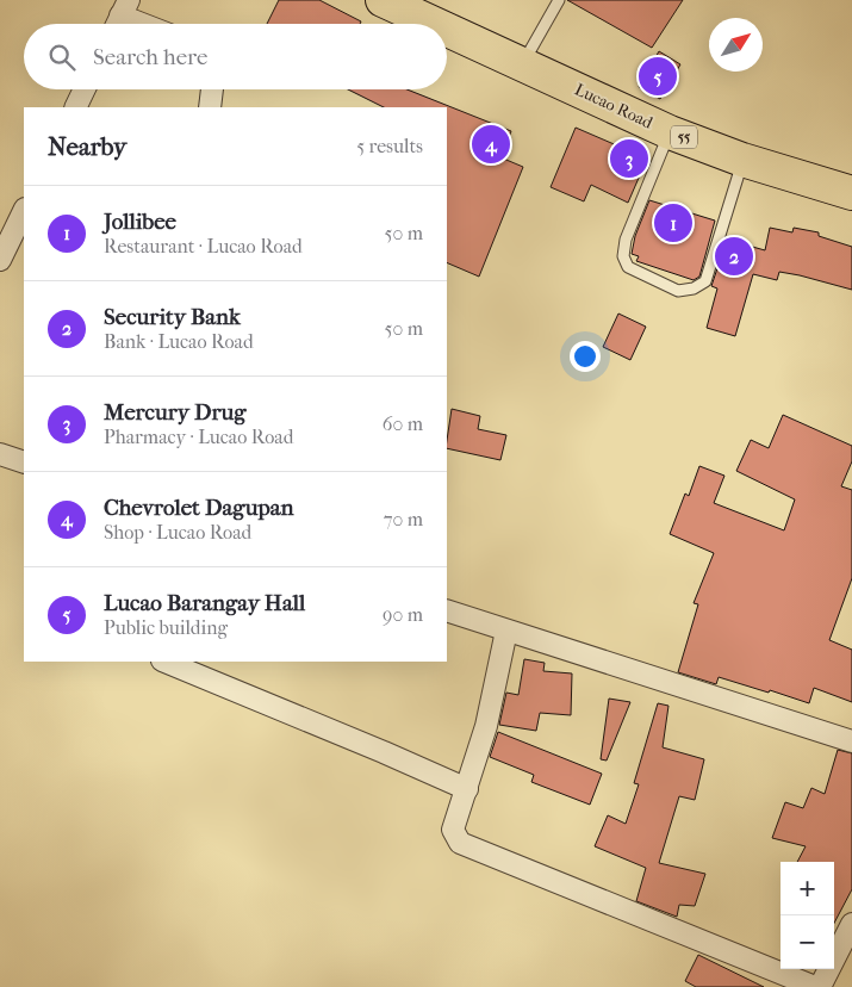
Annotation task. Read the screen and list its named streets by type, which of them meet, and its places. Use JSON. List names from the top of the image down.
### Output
{
  "streets": {
    "highway": ["Lucao Road", "55"]
  },
  "north": "top right",
  "page": {
    "search": "Search here",
    "pins": [
      "5",
      "4",
      "3",
      "1",
      "2"
    ],
    "heading": ["Nearby", "5 results"],
    "list": [
      {
        "mark": "1",
        "name": "Jollibee",
        "note": "Restaurant · Lucao Road",
        "value": "50 m"
      },
      {
        "mark": "2",
        "name": "Security Bank",
        "note": "Bank · Lucao Road",
        "value": "50 m"
      },
      {
        "mark": "3",
        "name": "Mercury Drug",
        "note": "Pharmacy · Lucao Road",
        "value": "60 m"
      },
      {
        "mark": "4",
        "name": "Chevrolet Dagupan",
        "note": "Shop · Lucao Road",
        "value": "70 m"
      },
      {
        "mark": "5",
        "name": "Lucao Barangay Hall",
        "note": "Public building",
        "value": "90 m"
      }
    ],
    "map_buttons": ["+", "−"]
  }
}
